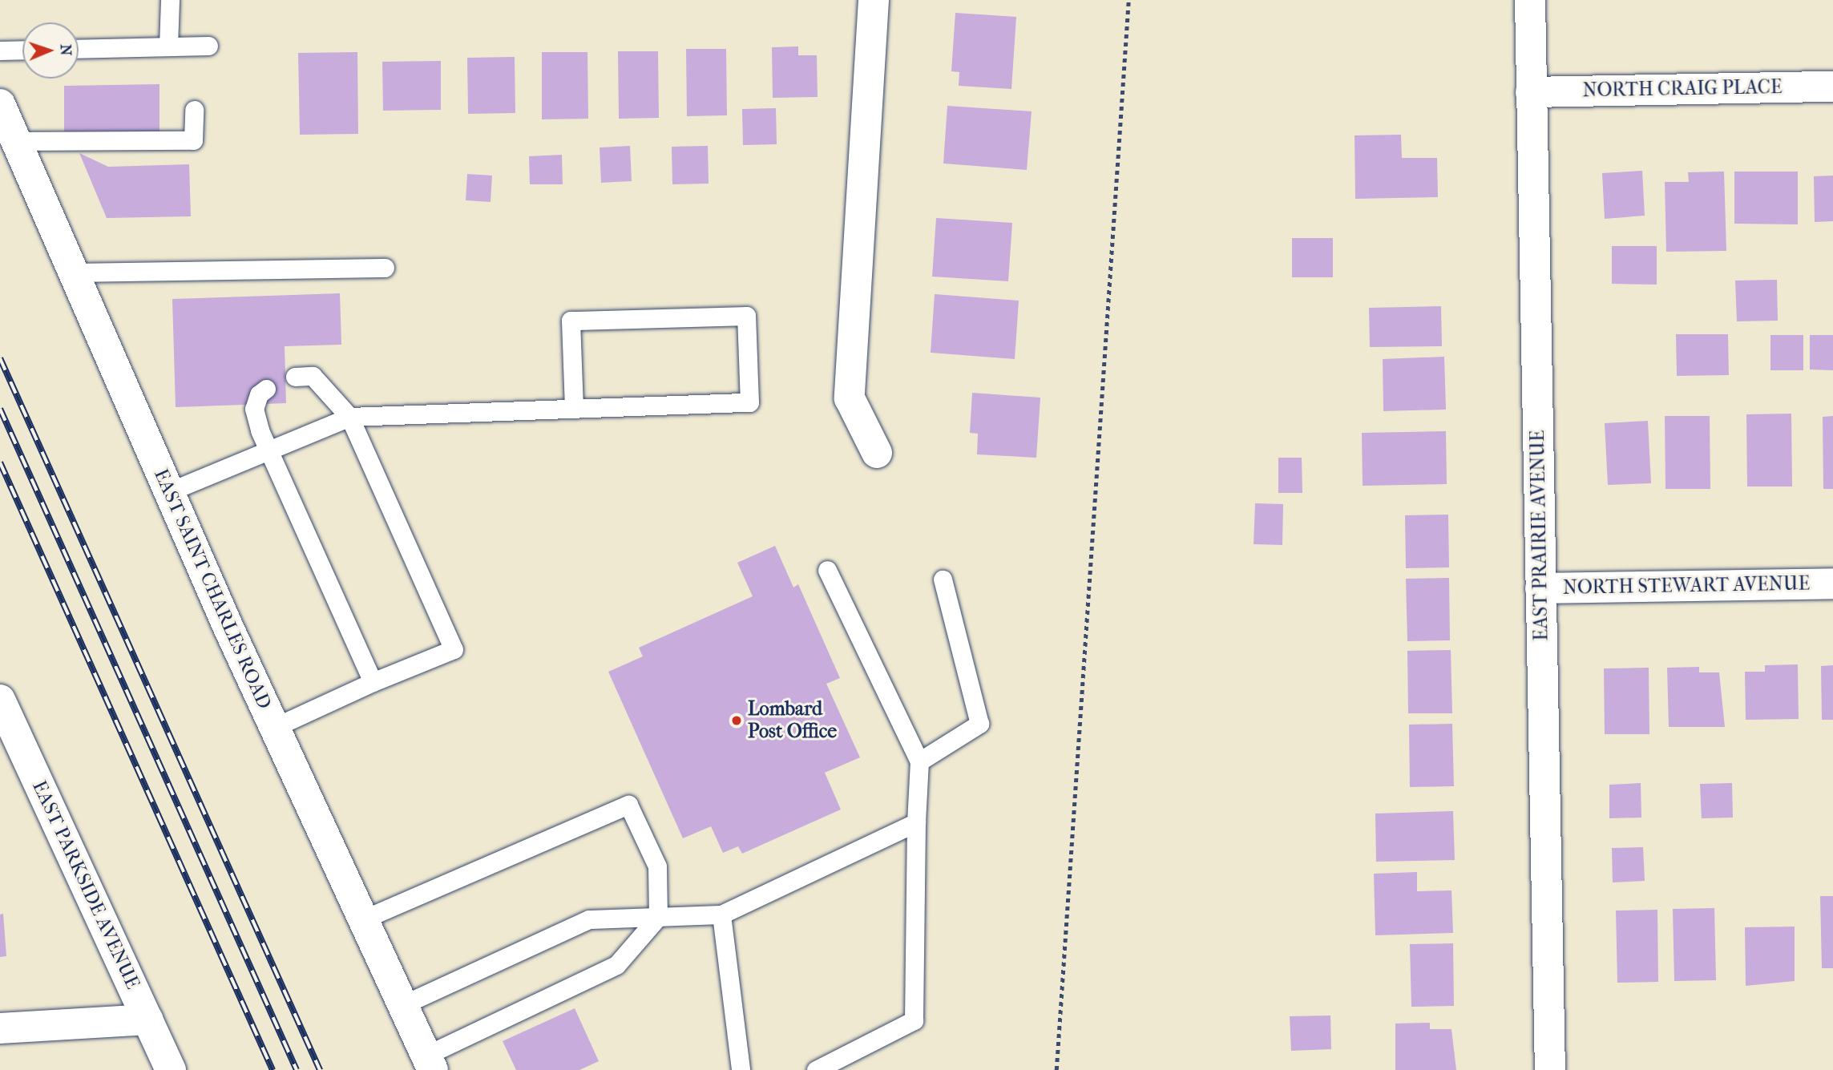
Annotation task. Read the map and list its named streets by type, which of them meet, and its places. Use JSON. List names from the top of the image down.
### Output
{
  "streets": {
    "street": [
      "NORTH CRAIG PLACE",
      "EAST PRAIRIE AVENUE",
      "NORTH STEWART AVENUE",
      "EAST SAINT CHARLES ROAD",
      "EAST PARKSIDE AVENUE"
    ]
  },
  "crossings": [
    ["NORTH CRAIG PLACE", "EAST PRAIRIE AVENUE"],
    ["EAST PRAIRIE AVENUE", "NORTH STEWART AVENUE"]
  ],
  "places": ["Lombard Post Office"],
  "north": "right"
}
